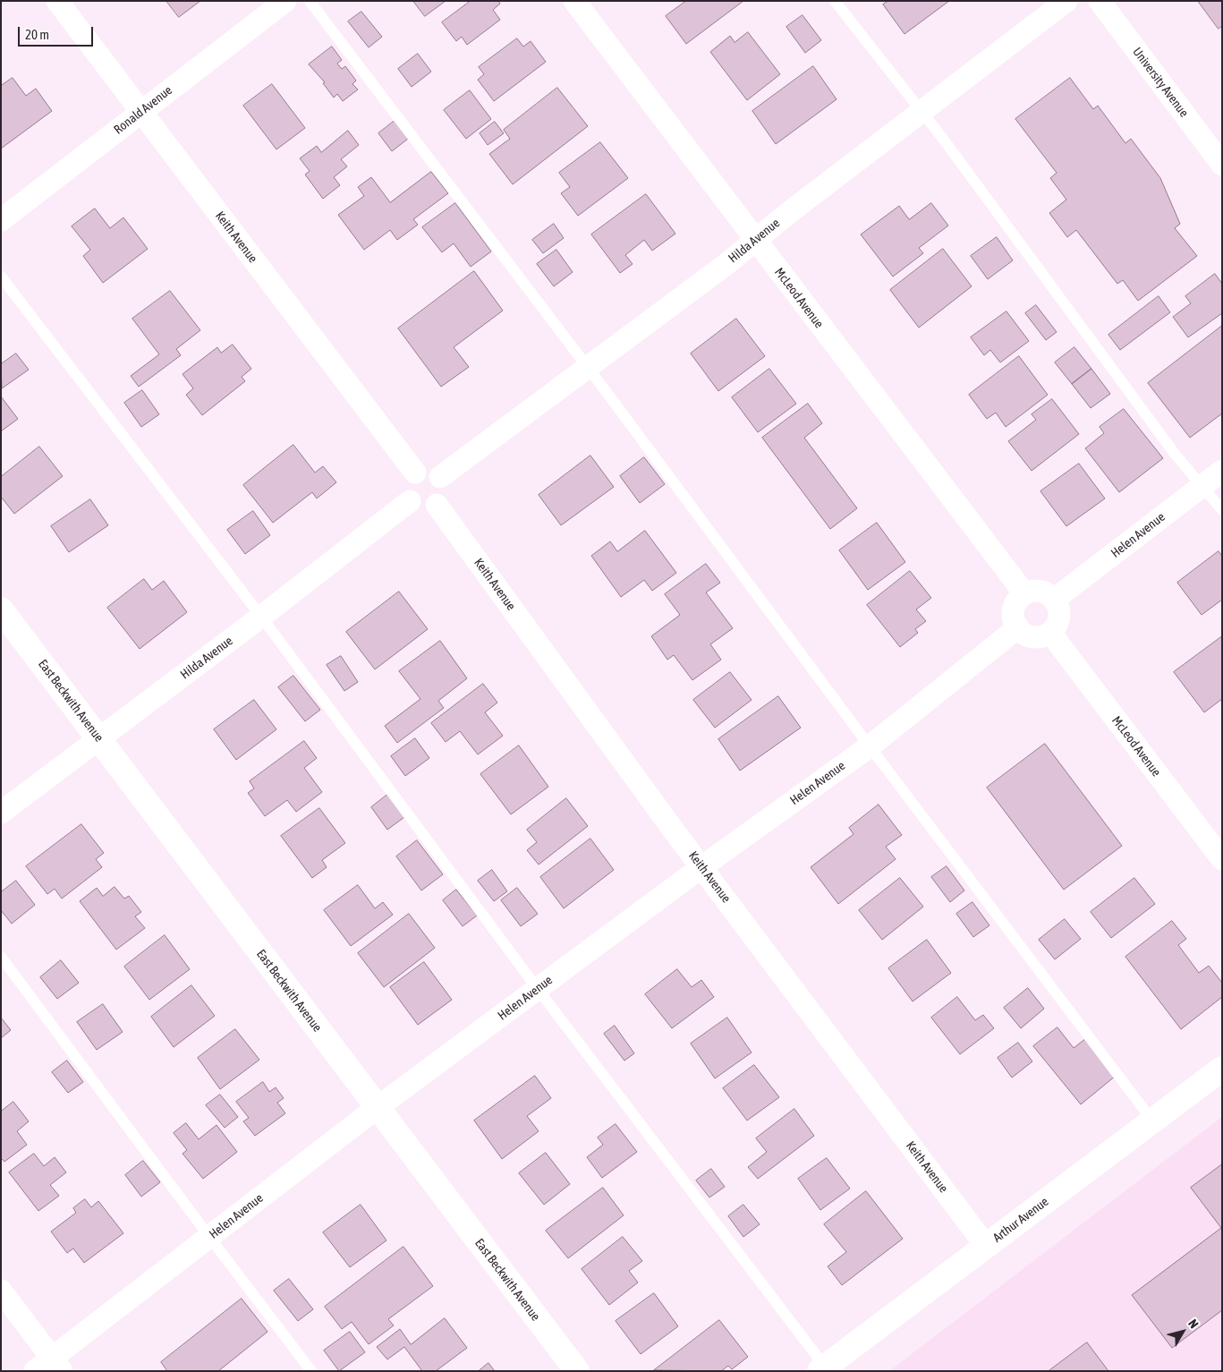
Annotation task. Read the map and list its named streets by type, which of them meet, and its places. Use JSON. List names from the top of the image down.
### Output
{
  "streets": {
    "street": [
      "University Avenue",
      "Ronald Avenue",
      "Keith Avenue",
      "Hilda Avenue",
      "McLeod Avenue",
      "Helen Avenue",
      "East Beckwith Avenue",
      "Arthur Avenue"
    ]
  },
  "crossings": [
    ["Ronald Avenue", "Keith Avenue"],
    ["Keith Avenue", "Hilda Avenue"],
    ["Keith Avenue", "Helen Avenue"],
    ["Keith Avenue", "Arthur Avenue"],
    ["Hilda Avenue", "McLeod Avenue"],
    ["Hilda Avenue", "East Beckwith Avenue"],
    ["McLeod Avenue", "Helen Avenue"],
    ["Helen Avenue", "East Beckwith Avenue"]
  ],
  "scale_bar": "20 m",
  "north": "top right"
}
